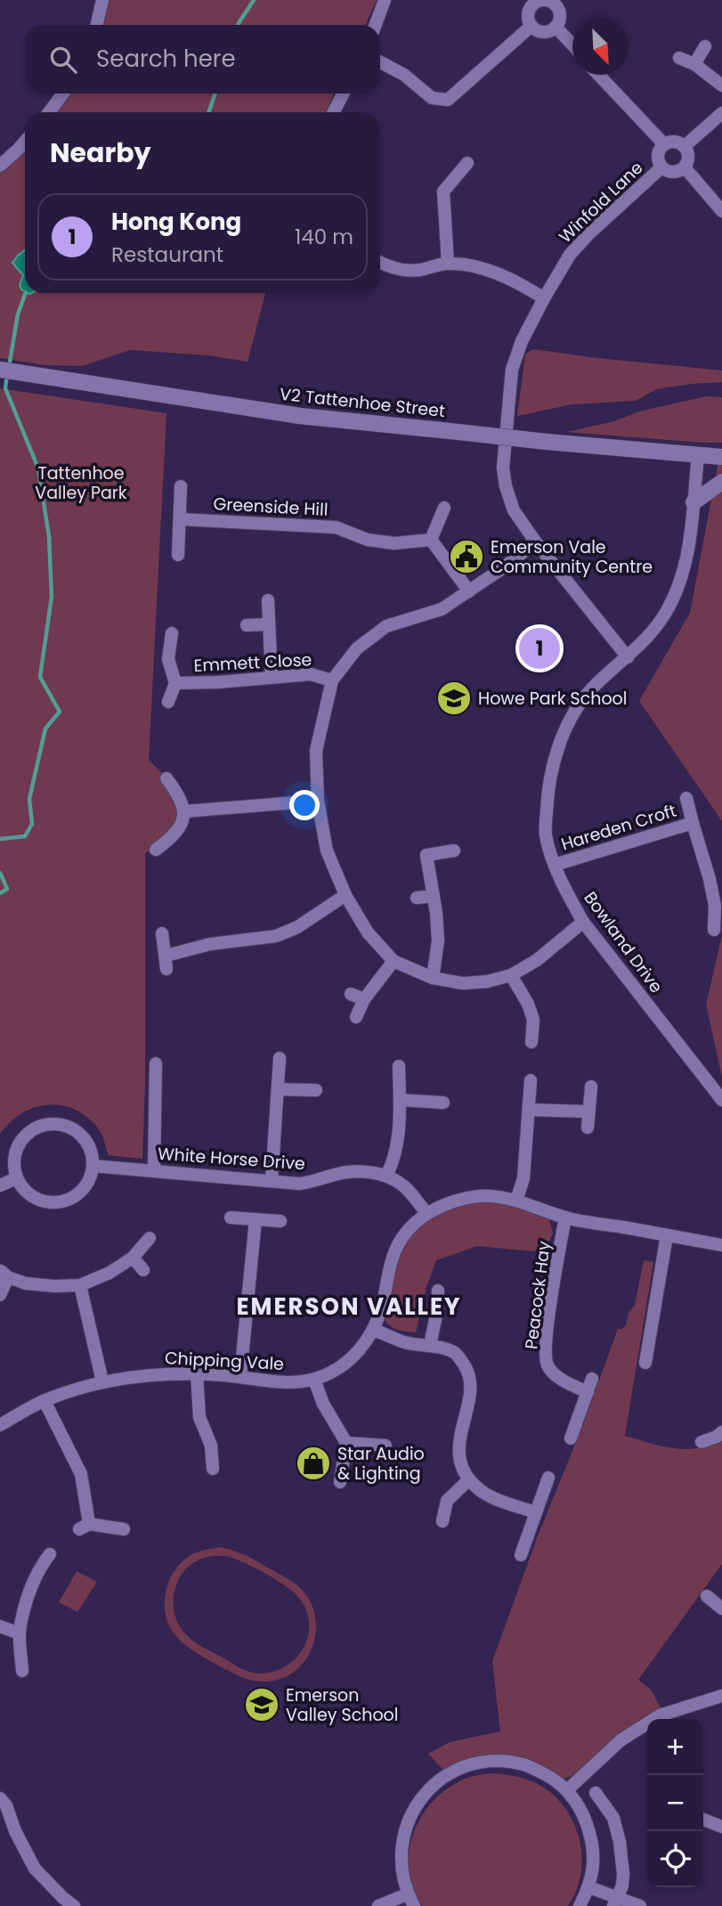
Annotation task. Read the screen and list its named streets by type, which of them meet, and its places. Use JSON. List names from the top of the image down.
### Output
{
  "streets": {
    "street": [
      "Winfold Lane",
      "V2 Tattenhoe Street",
      "Greenside Hill",
      "Emmett Close",
      "Hareden Croft",
      "Bowland Drive",
      "White Horse Drive",
      "Peacock Hay",
      "Chipping Vale"
    ]
  },
  "crossings": [
    ["Winfold Lane", "Bowland Drive"],
    ["V2 Tattenhoe Street", "Bowland Drive"],
    ["Hareden Croft", "Bowland Drive"],
    ["White Horse Drive", "Chipping Vale"],
    ["Peacock Hay", "Chipping Vale"]
  ],
  "districts": ["EMERSON VALLEY"],
  "parks": ["Tattenhoe Valley Park"],
  "places": {
    "public building": ["Emerson Vale Community Centre"],
    "school or university": ["Howe Park School", "Emerson Valley School"],
    "shop": ["Star Audio & Lighting"]
  },
  "north": "bottom right",
  "page": {
    "search": "Search here",
    "heading": "Nearby",
    "list": [
      {
        "mark": "1",
        "name": "Hong Kong",
        "note": "Restaurant",
        "value": "140 m"
      }
    ],
    "pins": "1",
    "map_buttons": ["+", "−"]
  }
}
